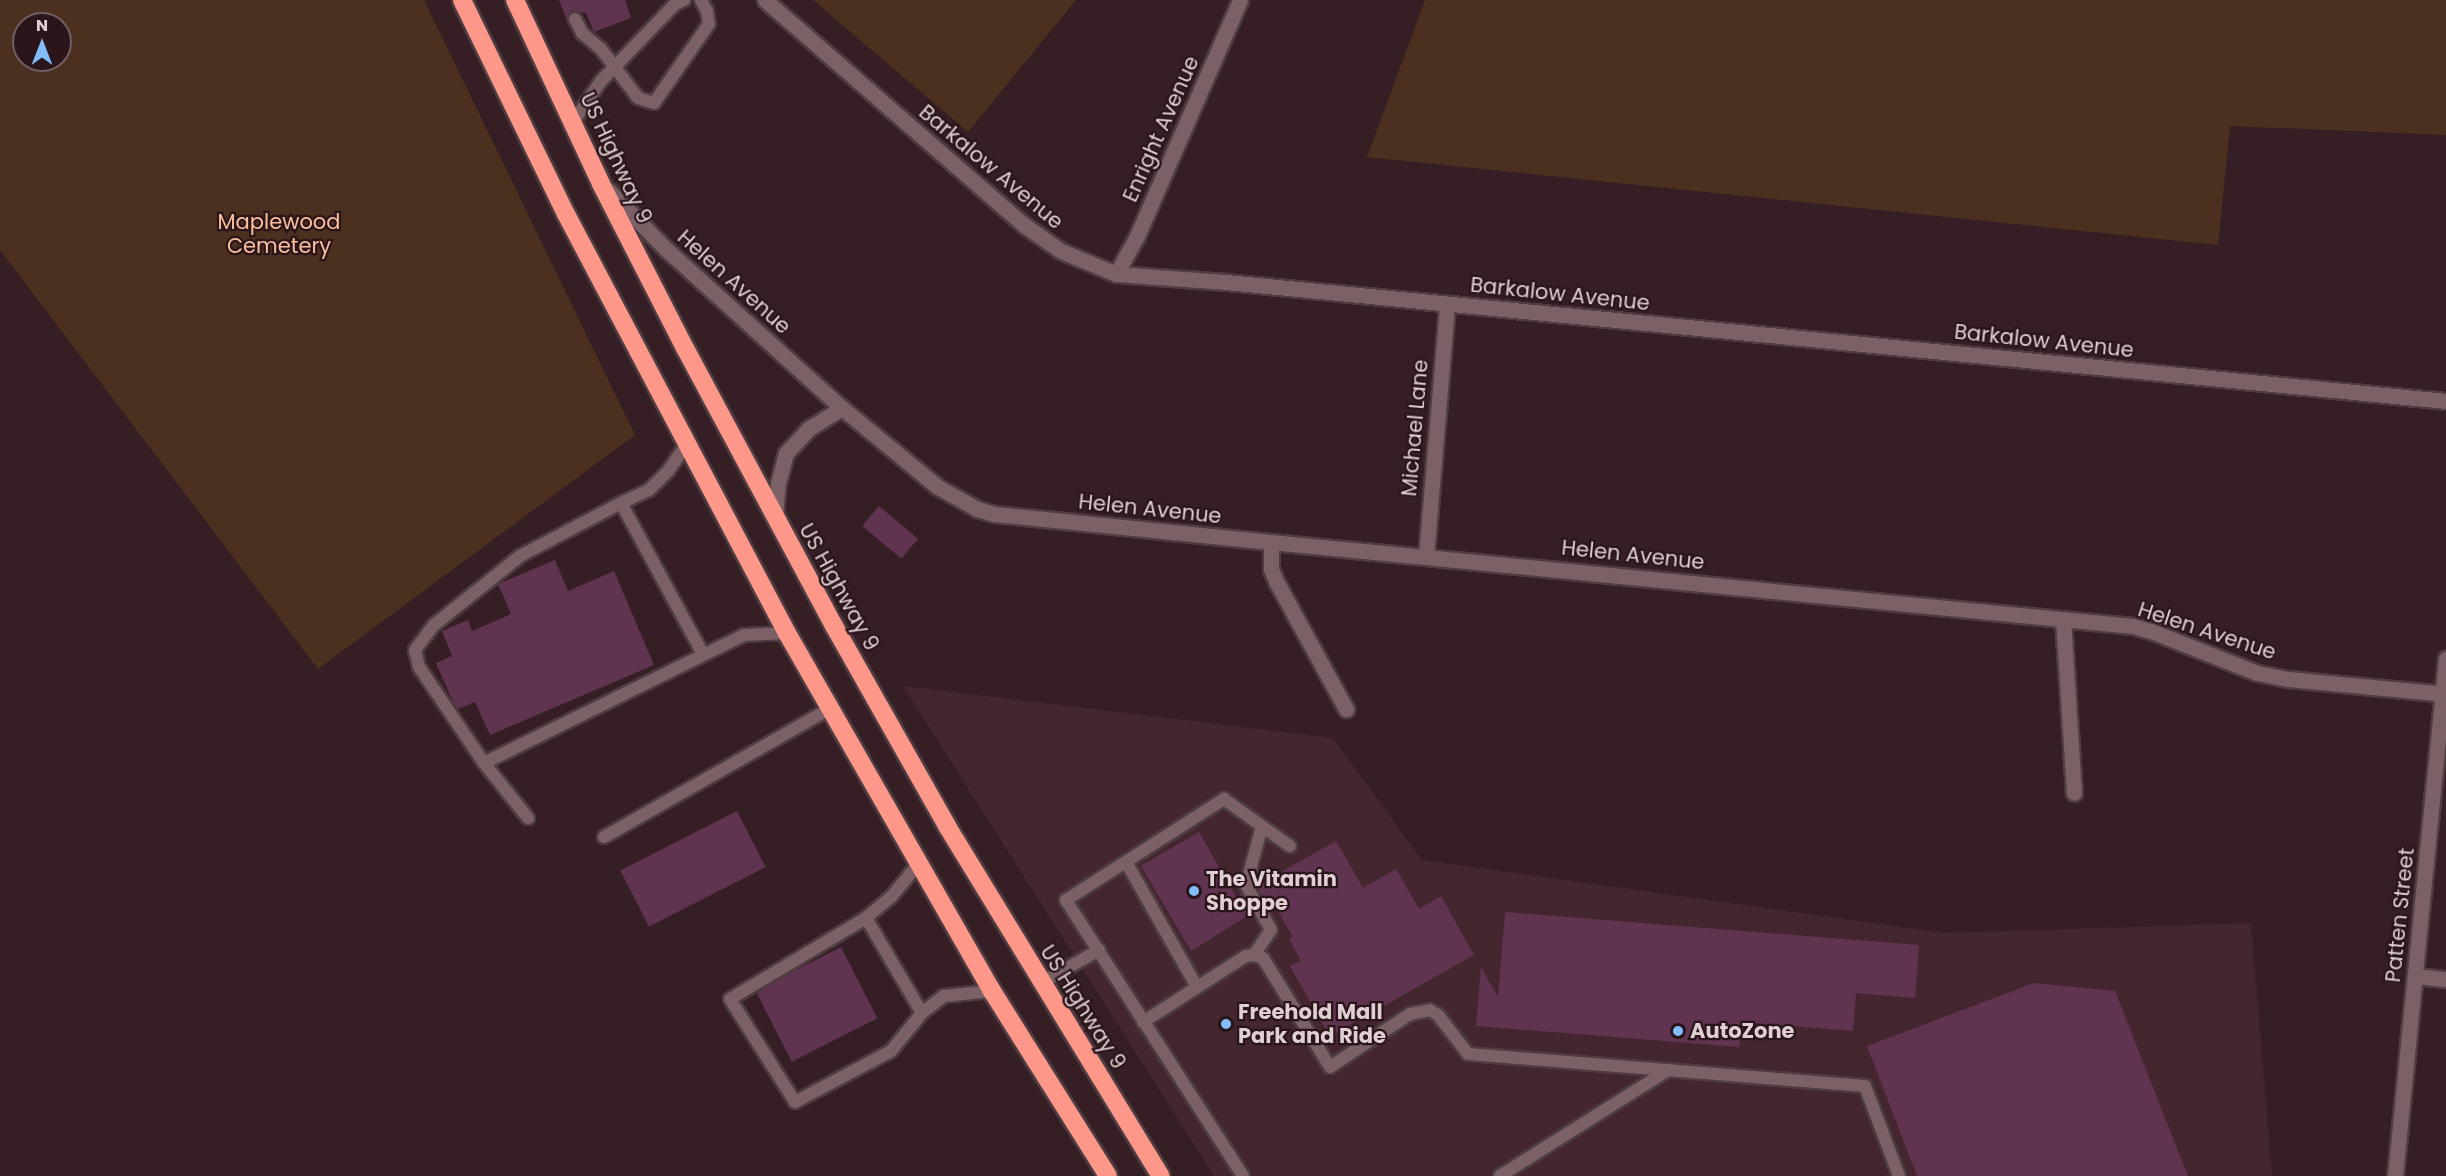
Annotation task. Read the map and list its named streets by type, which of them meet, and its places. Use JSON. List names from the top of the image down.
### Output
{
  "streets": {
    "highway": ["US Highway 9"],
    "street": [
      "Enright Avenue",
      "Barkalow Avenue",
      "Helen Avenue",
      "Michael Lane",
      "Patten Street"
    ]
  },
  "crossings": [
    ["Enright Avenue", "Barkalow Avenue"],
    ["US Highway 9", "Helen Avenue"],
    ["Barkalow Avenue", "Michael Lane"],
    ["Helen Avenue", "Michael Lane"],
    ["Helen Avenue", "Patten Street"]
  ],
  "parks": ["Maplewood Cemetery"],
  "places": ["The Vitamin Shoppe", "Freehold Mall Park and Ride", "AutoZone"],
  "north": "top"
}
